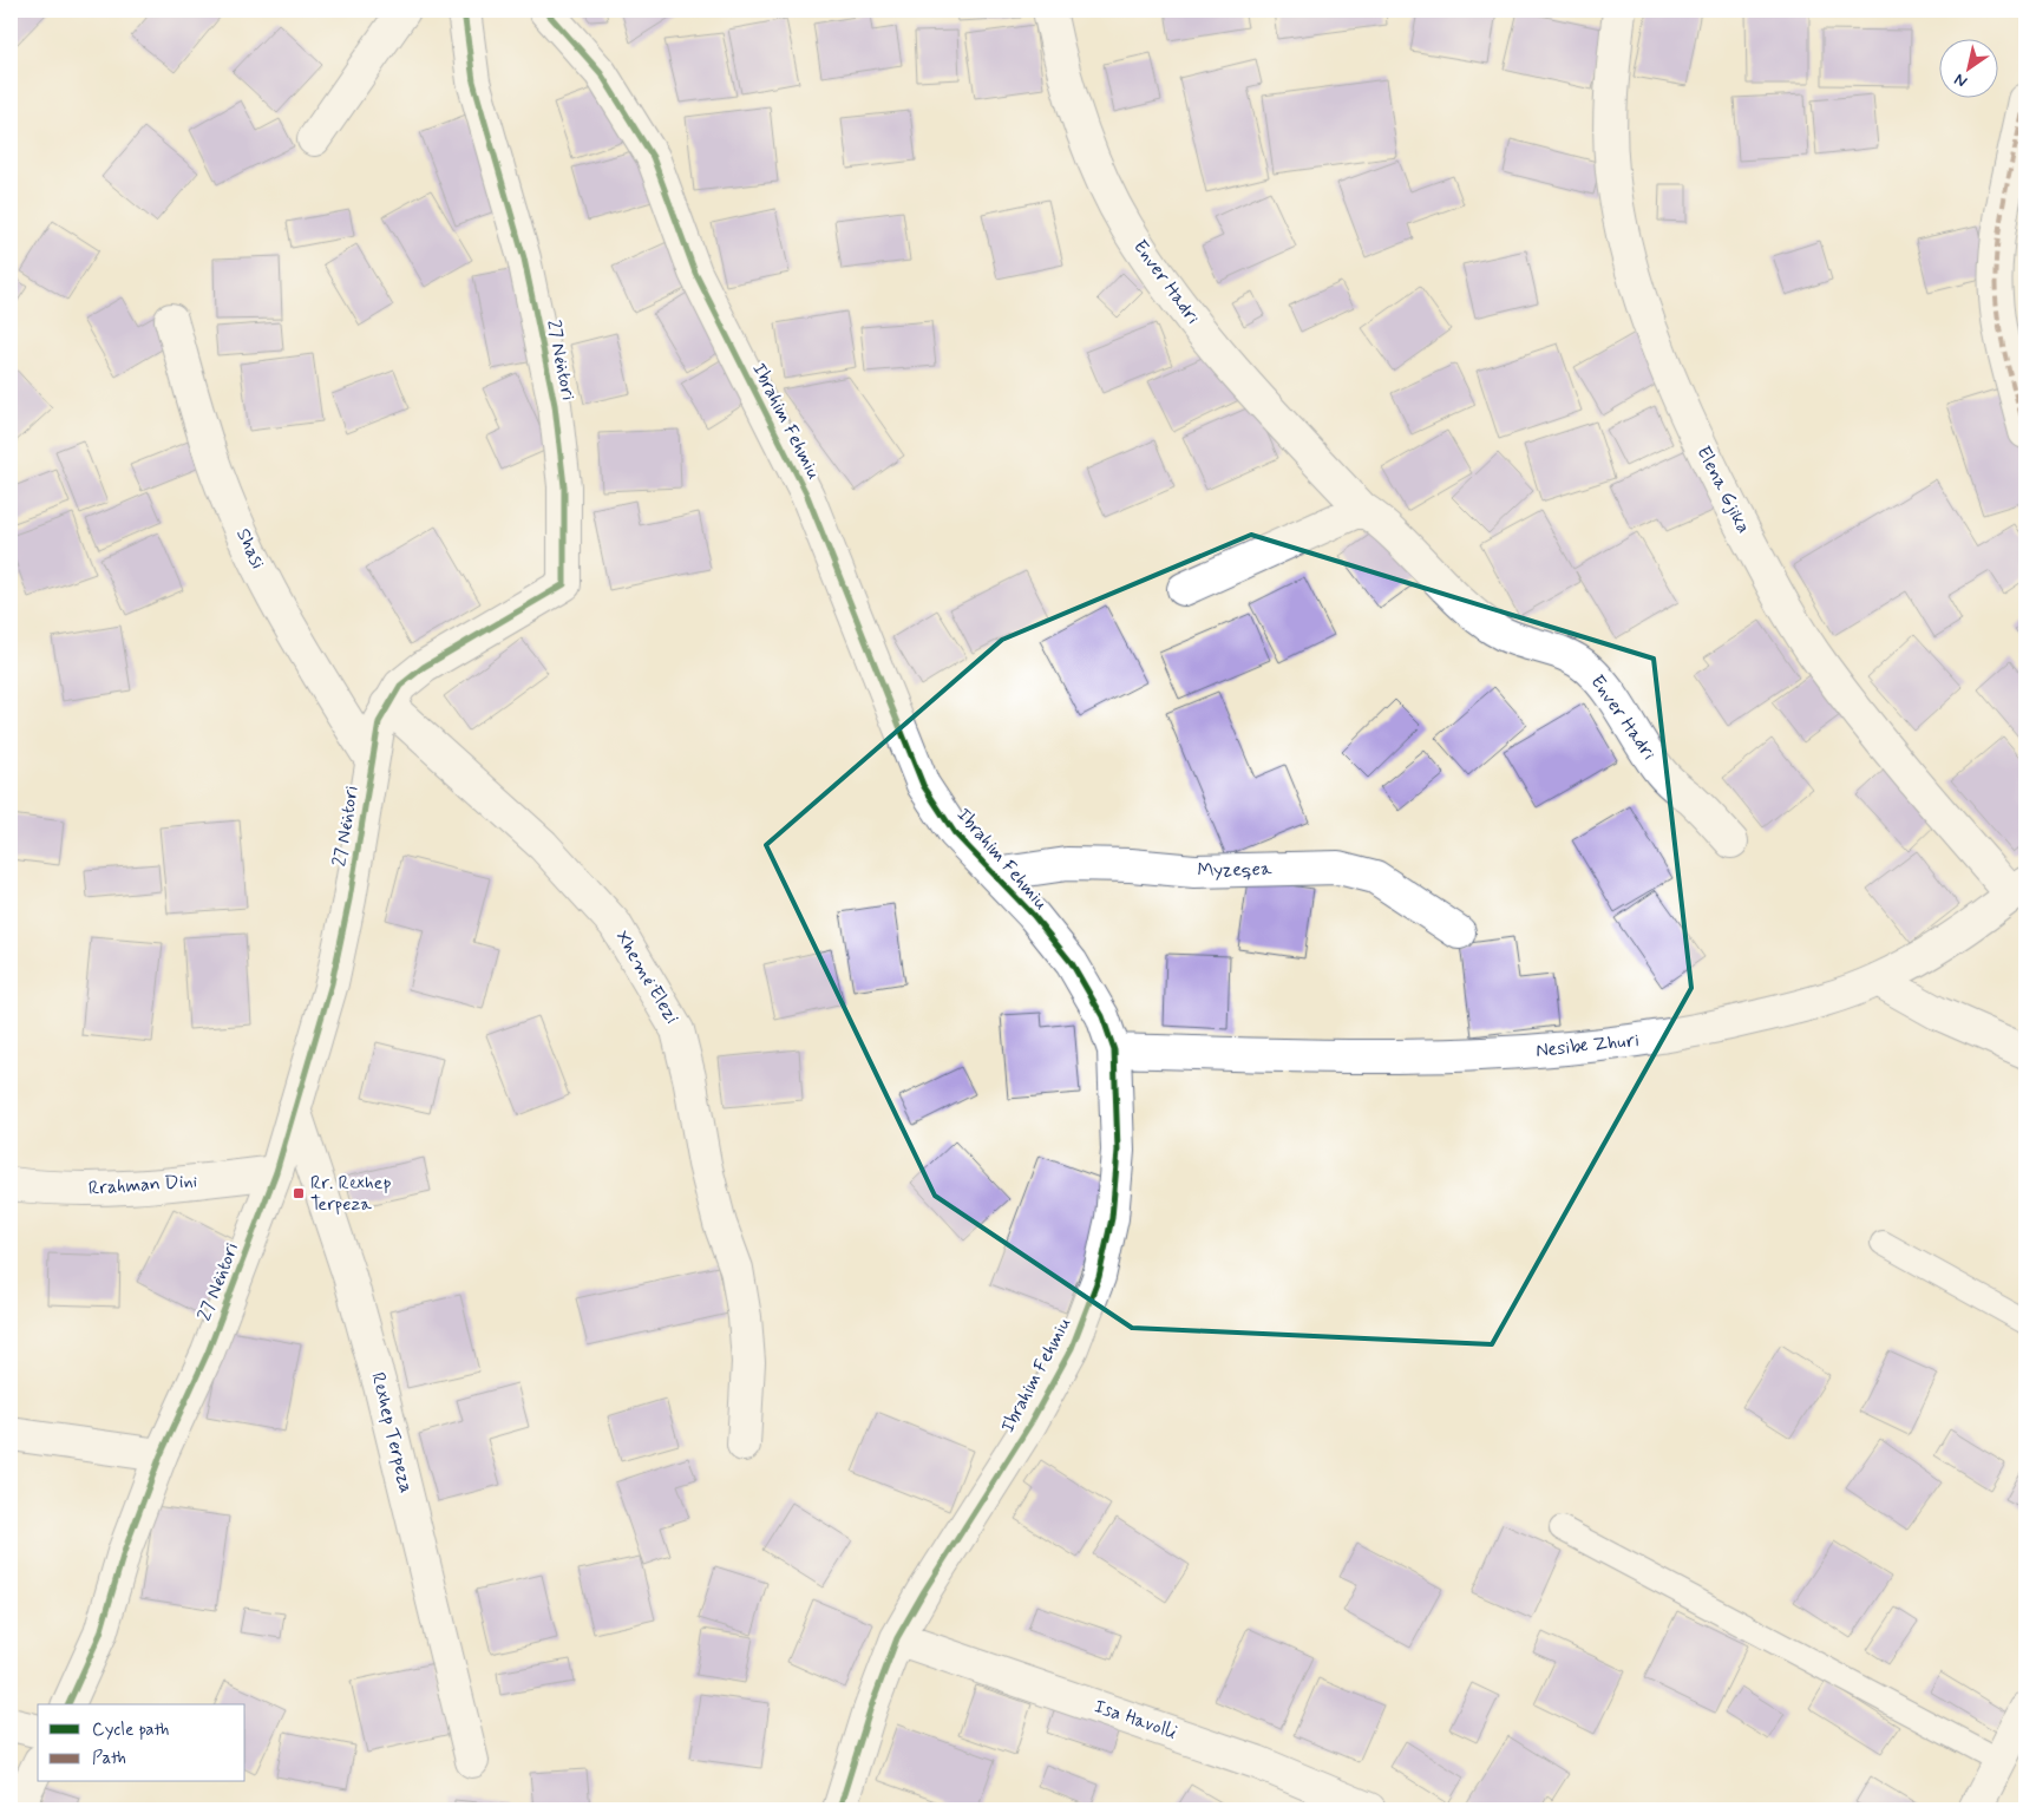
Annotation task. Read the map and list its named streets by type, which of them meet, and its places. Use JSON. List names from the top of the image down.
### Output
{
  "streets": {
    "street": [
      "Enver Hadri",
      "27 Nëntori",
      "Ibrahim Fehmiu",
      "Elena Gjika",
      "Shasi",
      "Myzeqea",
      "Xhemë Elezi",
      "Nesibe Zhuri",
      "Rrahman Dini",
      "Rexhep Terpeza",
      "Isa Havolli"
    ]
  },
  "crossings": [
    ["27 Nëntori", "Shasi"],
    ["27 Nëntori", "Xhemë Elezi"],
    ["27 Nëntori", "Rrahman Dini"],
    ["27 Nëntori", "Rexhep Terpeza"],
    ["Ibrahim Fehmiu", "Myzeqea"],
    ["Ibrahim Fehmiu", "Nesibe Zhuri"],
    ["Ibrahim Fehmiu", "Isa Havolli"],
    ["Elena Gjika", "Nesibe Zhuri"]
  ],
  "places": {
    "transit": ["Rr. Rexhep Terpeza"]
  },
  "legend": ["Cycle path", "Path"],
  "north": "bottom left"
}
